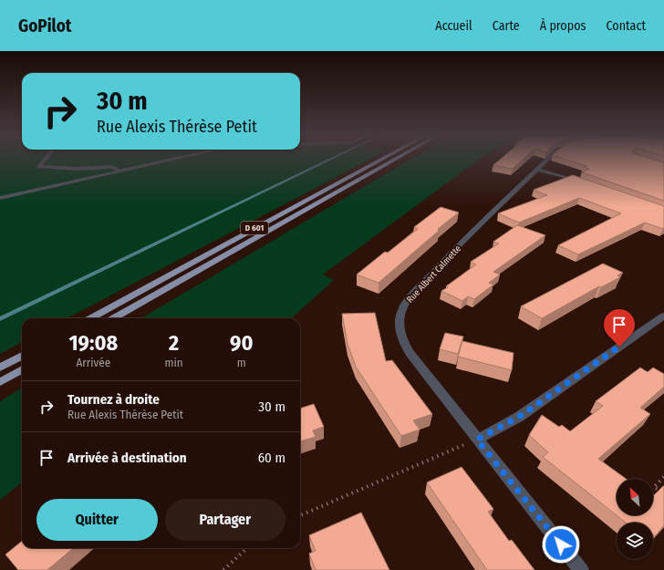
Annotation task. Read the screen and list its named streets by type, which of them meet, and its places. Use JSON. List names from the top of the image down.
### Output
{
  "streets": {
    "main road": ["D 601"],
    "street": ["Rue Albert Calmette"]
  },
  "north": "top left",
  "page": {
    "header": "GoPilot",
    "nav": [
      "Accueil",
      "Carte",
      "À propos",
      "Contact"
    ],
    "turn": ["30 m", "Rue Alexis Thérèse Petit"],
    "eta": [
      "19:08",
      "Arrivée",
      "2",
      "min",
      "90",
      "m"
    ],
    "list": [
      {
        "name": "Tournez à droite",
        "note": "Rue Alexis Thérèse Petit",
        "value": "30 m"
      },
      {
        "name": "Arrivée à destination",
        "value": "60 m"
      }
    ],
    "buttons": ["Quitter", "Partager"]
  }
}
